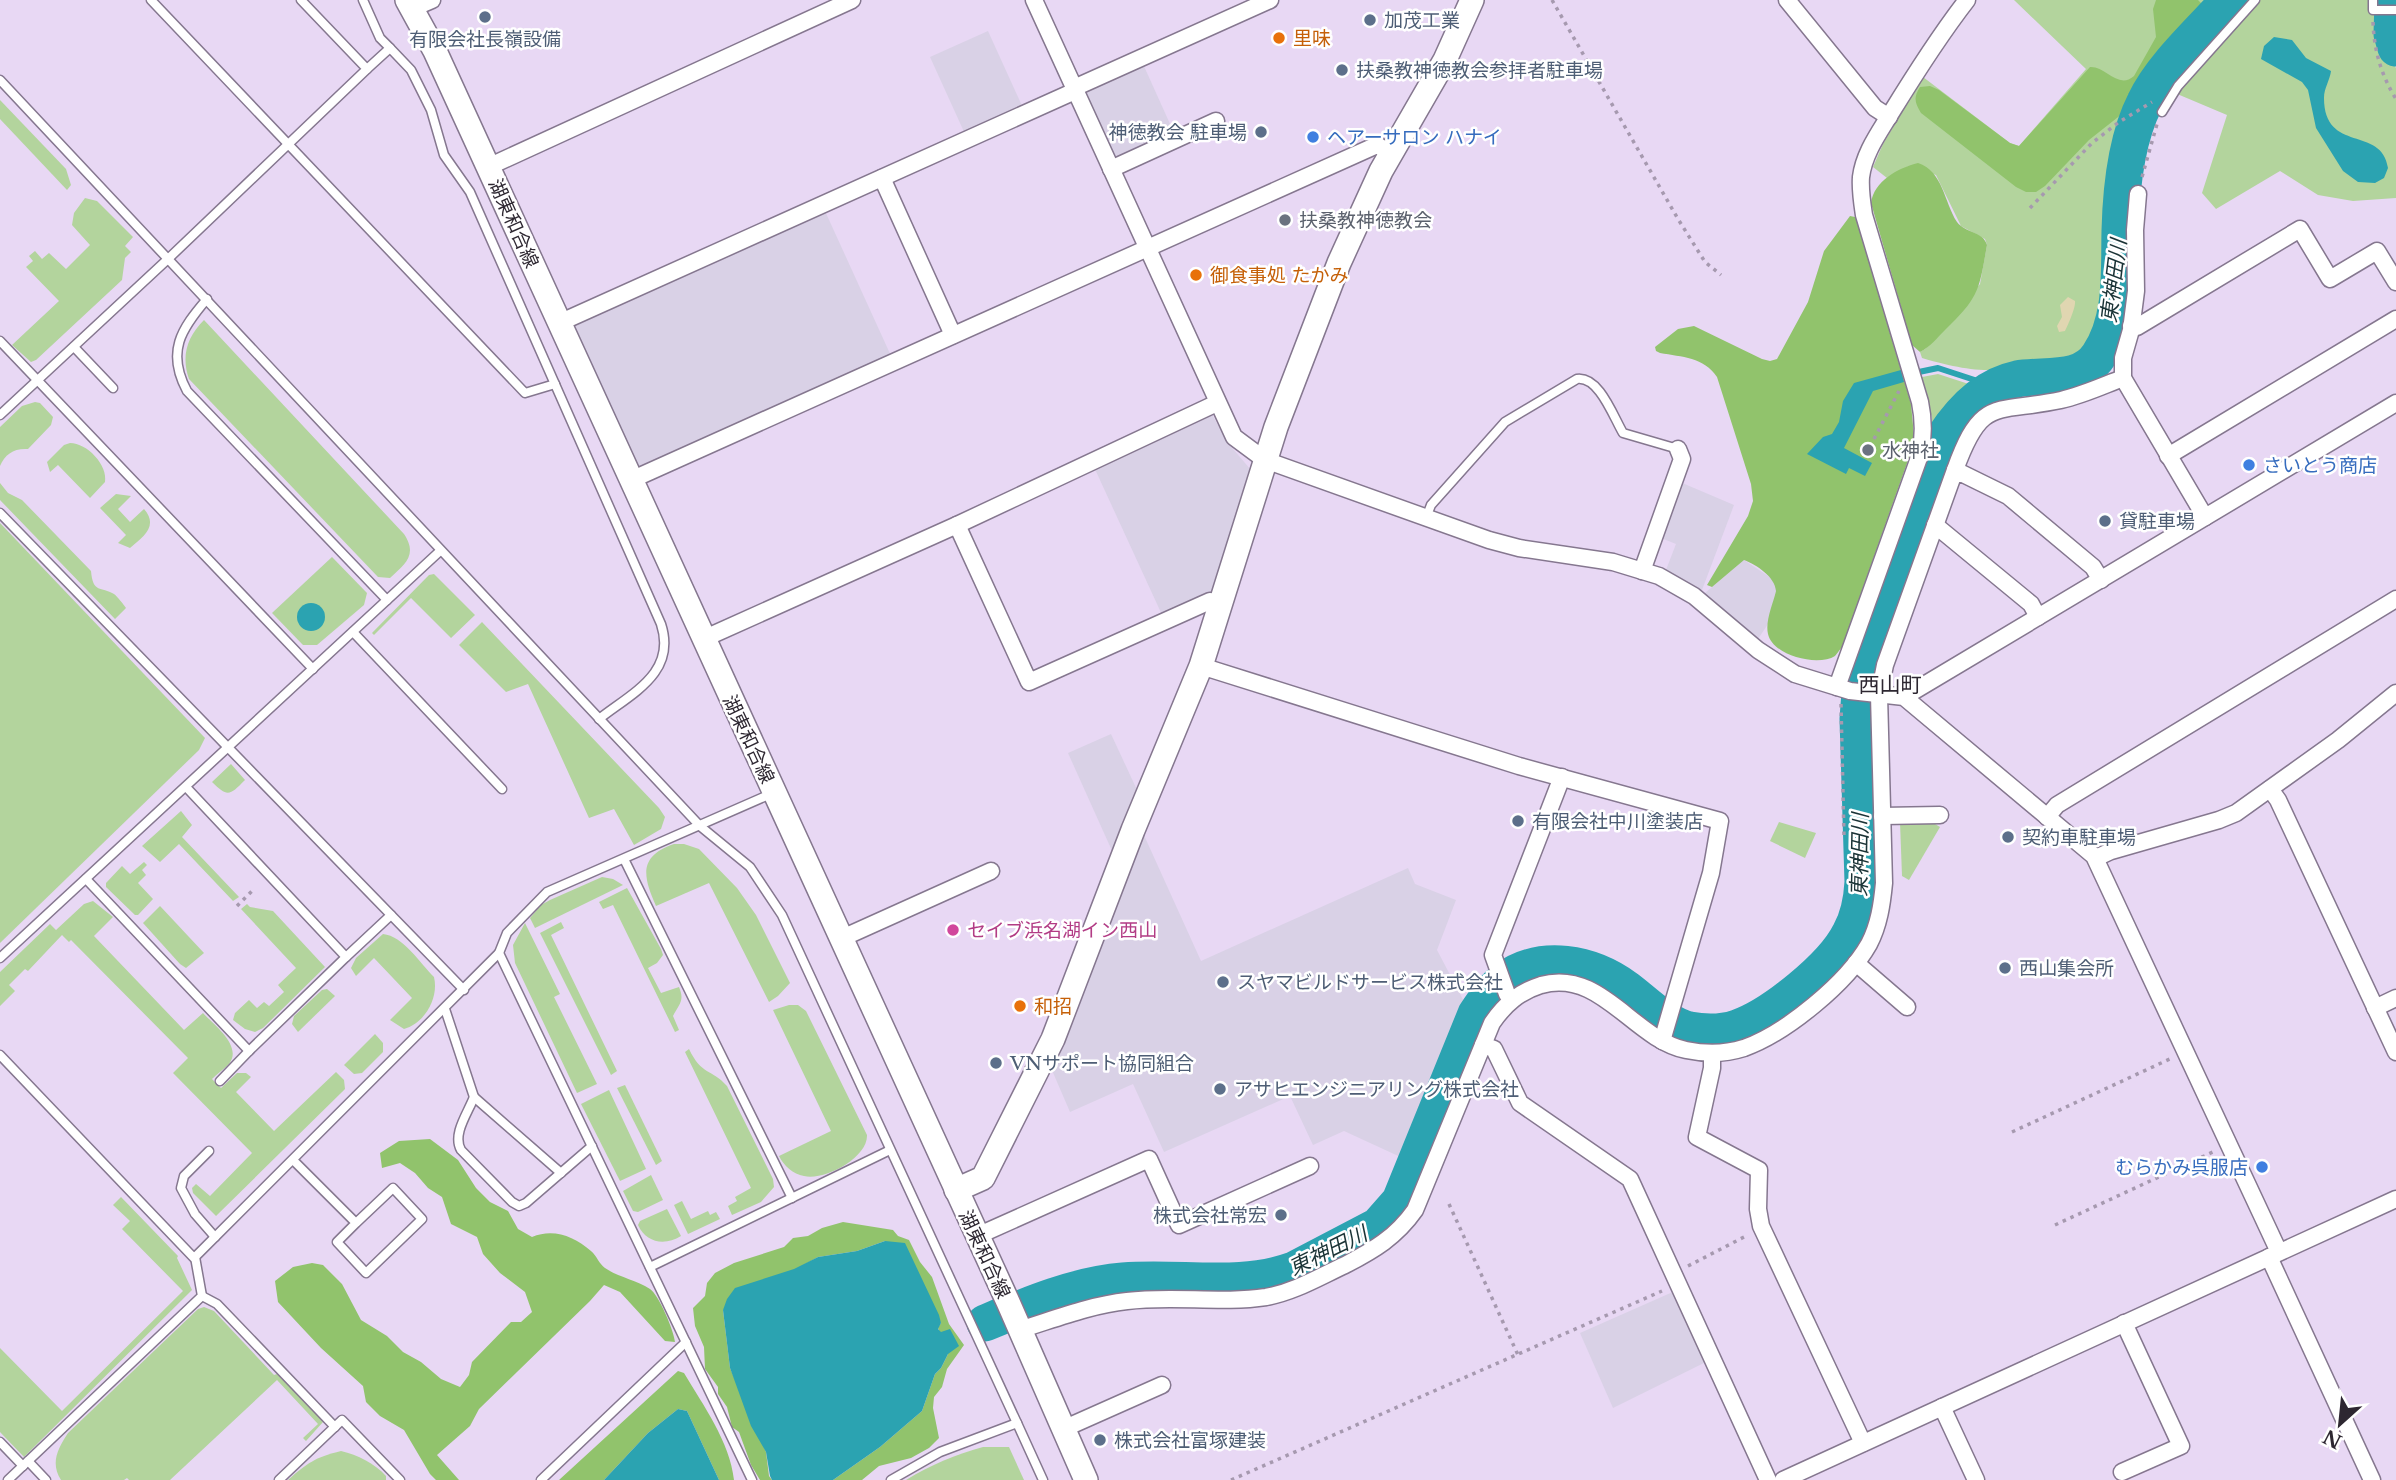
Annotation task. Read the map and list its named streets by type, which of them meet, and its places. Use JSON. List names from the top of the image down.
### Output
{
  "streets": {
    "main road": ["湖東和合線"]
  },
  "districts": ["西山町"],
  "water": ["東神田川"],
  "places": [
    "有限会社長嶺設備",
    "加茂工業",
    "里味",
    "扶桑教神徳教会参拝者駐車場",
    "神徳教会 駐車場",
    "ヘアーサロン ハナイ",
    "扶桑教神徳教会",
    "御食事処 たかみ",
    "水神社",
    "さいとう商店",
    "貸駐車場",
    "有限会社中川塗装店",
    "契約車駐車場",
    "セイブ浜名湖イン西山",
    "西山集会所",
    "スヤマビルドサービス株式会社",
    "和招",
    "VNサポート協同組合",
    "アサヒエンジニアリング株式会社",
    "むらかみ呉服店",
    "株式会社常宏",
    "株式会社富塚建装"
  ],
  "north": "bottom left"
}
